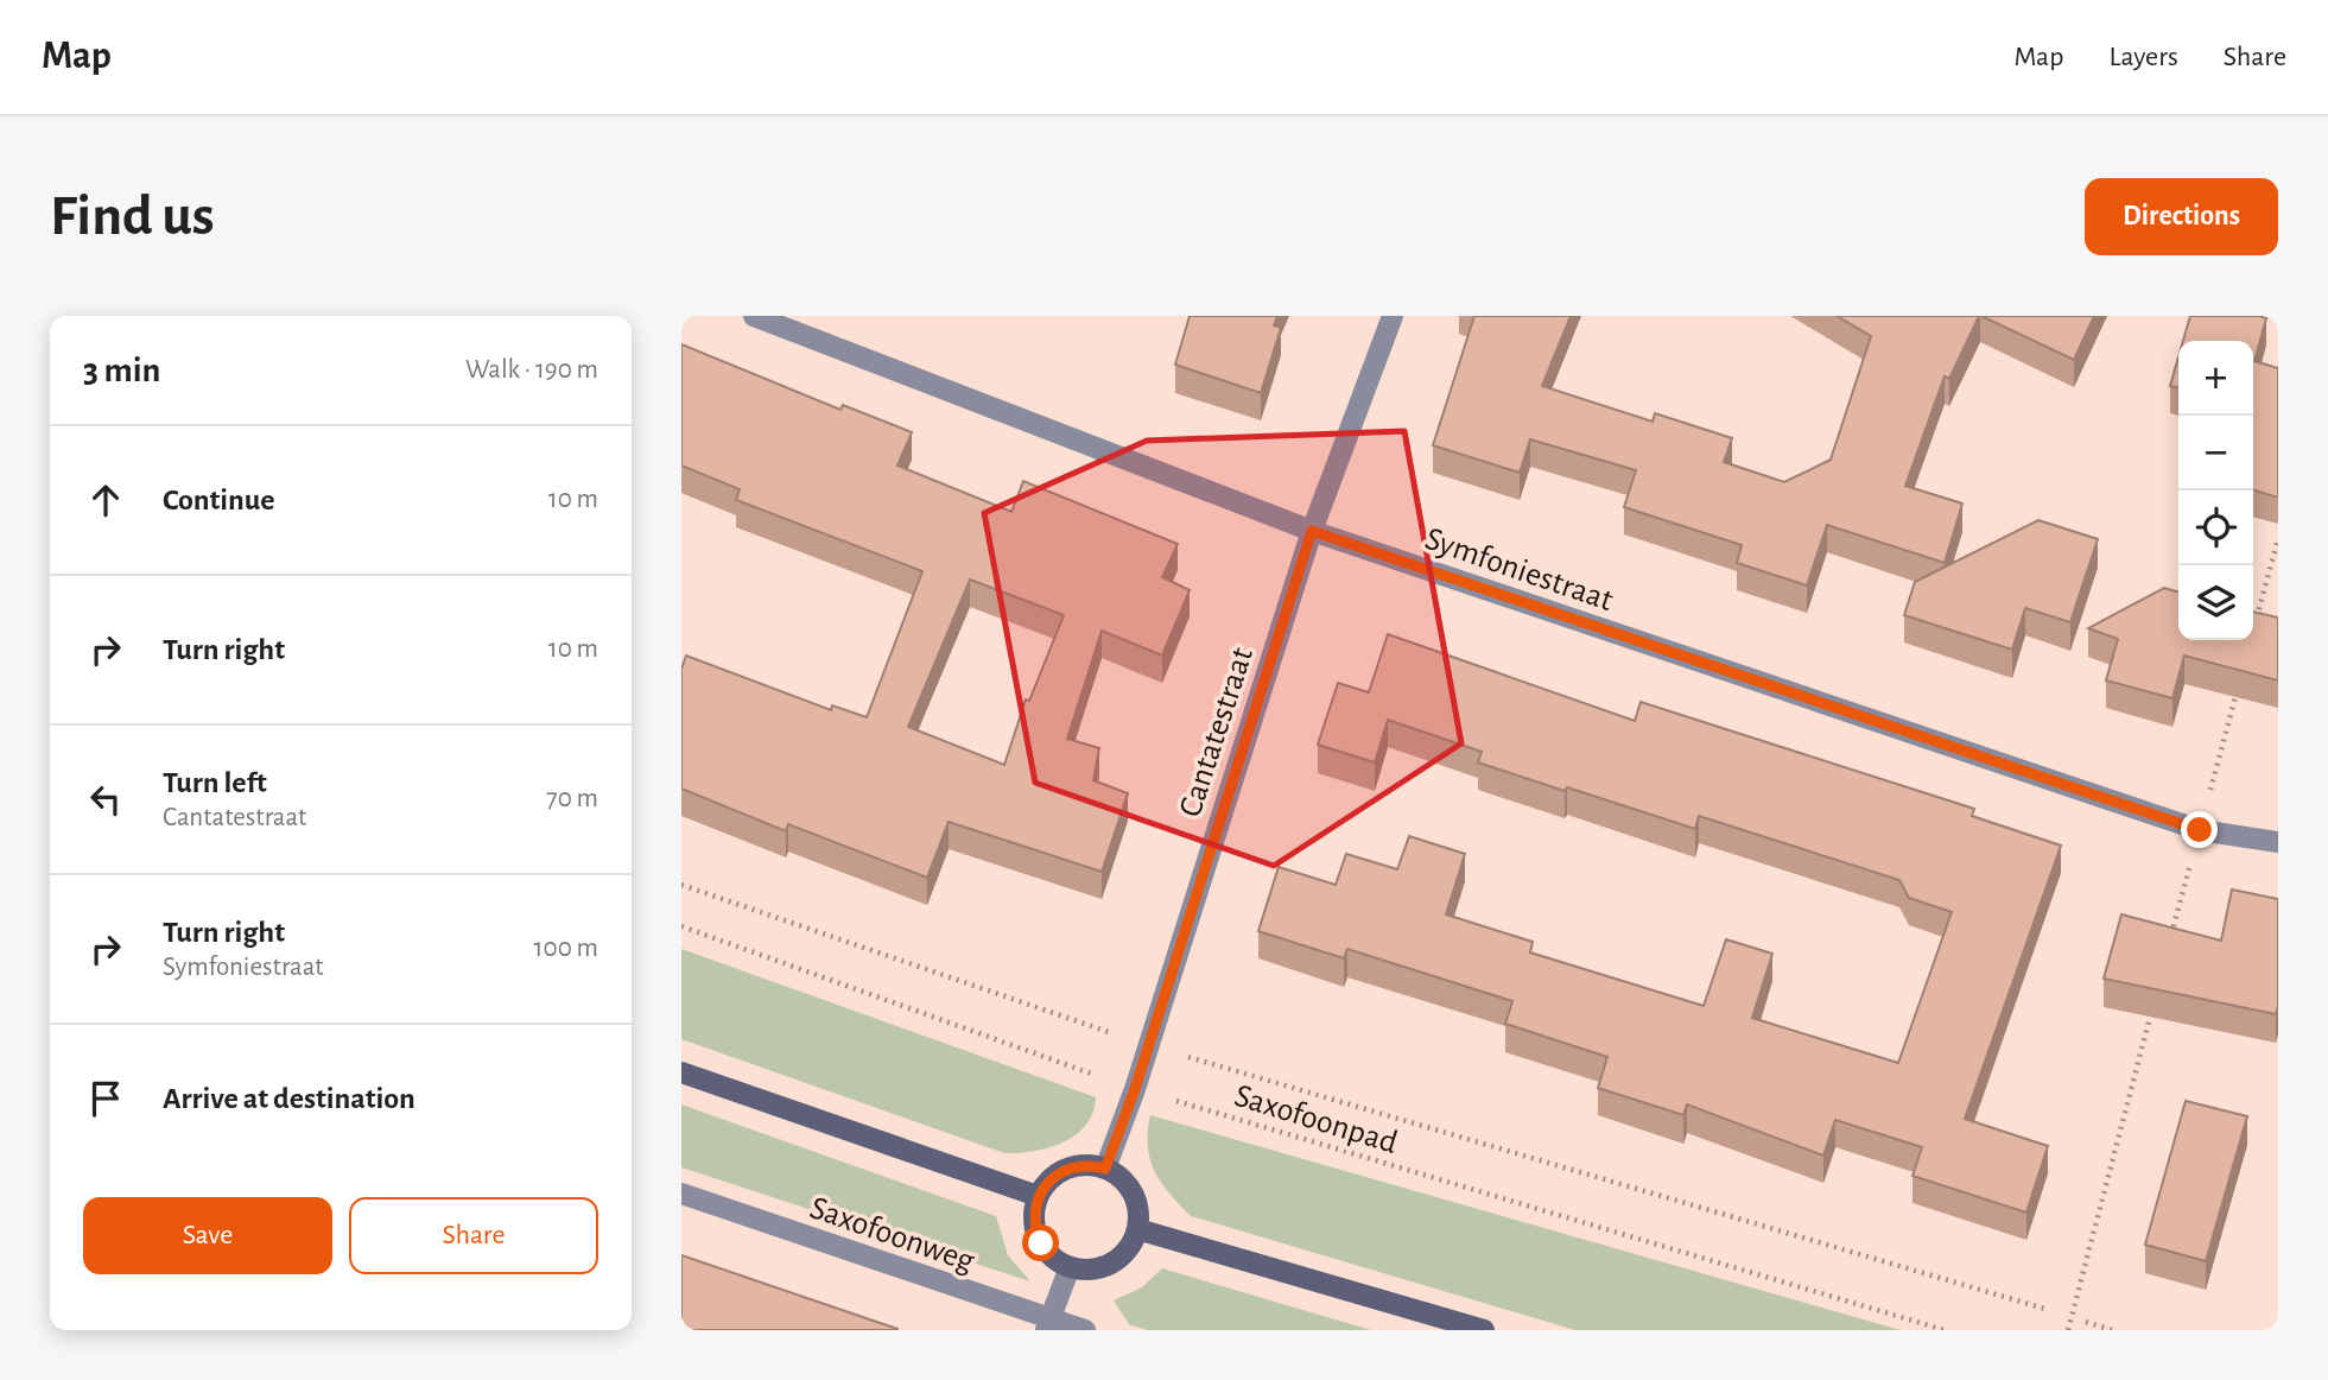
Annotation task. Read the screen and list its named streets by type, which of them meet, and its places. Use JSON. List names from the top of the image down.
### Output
{
  "streets": {
    "street": ["Symfoniestraat", "Cantatestraat", "Saxofoonweg"],
    "path": ["Saxofoonpad"]
  },
  "crossings": [
    ["Symfoniestraat", "Cantatestraat"],
    ["Cantatestraat", "Saxofoonpad"]
  ],
  "page": {
    "header": "Map",
    "nav": ["Map", "Layers", "Share"],
    "buttons": [
      "Directions",
      ["Save", "Share"]
    ],
    "title": "Find us",
    "heading": ["3 min", "Walk · 190 m"],
    "map_buttons": ["+", "−"],
    "list": [
      ["Continue", "10 m"],
      ["Turn right", "10 m"],
      ["Turn left", "Cantatestraat", "70 m"],
      ["Turn right", "Symfoniestraat", "100 m"],
      "Arrive at destination"
    ]
  }
}
